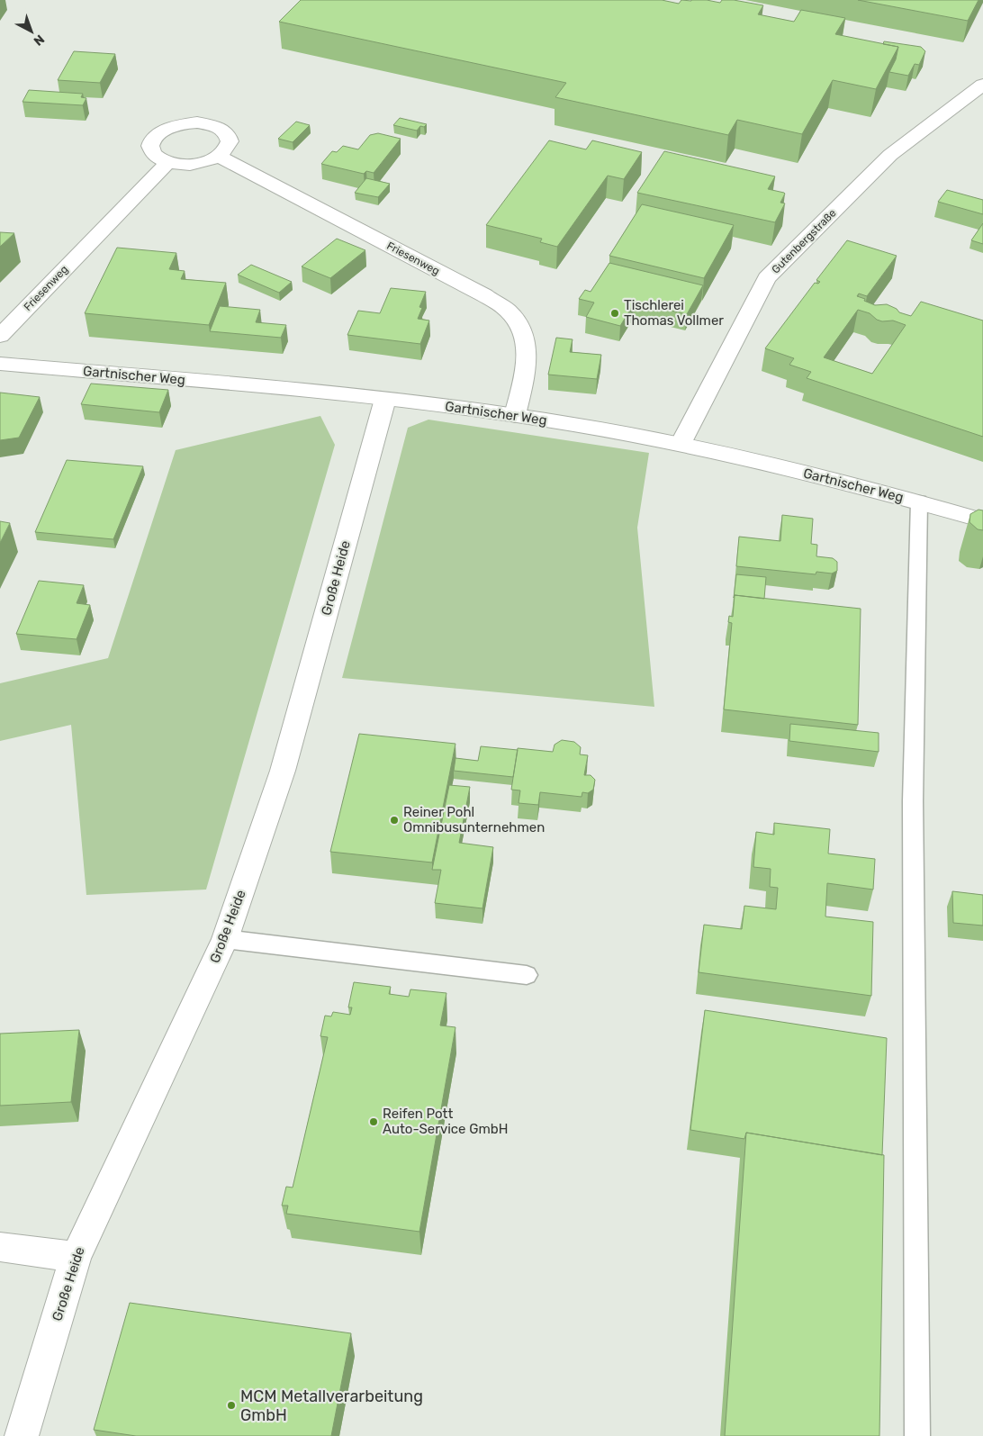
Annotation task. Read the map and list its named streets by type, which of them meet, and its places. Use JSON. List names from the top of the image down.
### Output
{
  "streets": {
    "street": [
      "Gutenbergstraße",
      "Friesenweg",
      "Gartnischer Weg",
      "Große Heide"
    ]
  },
  "crossings": [
    ["Gutenbergstraße", "Gartnischer Weg"],
    ["Friesenweg", "Gartnischer Weg"],
    ["Gartnischer Weg", "Große Heide"]
  ],
  "places": [
    "Tischlerei Thomas Vollmer",
    "Reiner Pohl Omnibusunternehmen",
    "Reifen Pott Auto-Service GmbH",
    "MCM Metallverarbeitung GmbH"
  ],
  "north": "bottom right"
}
